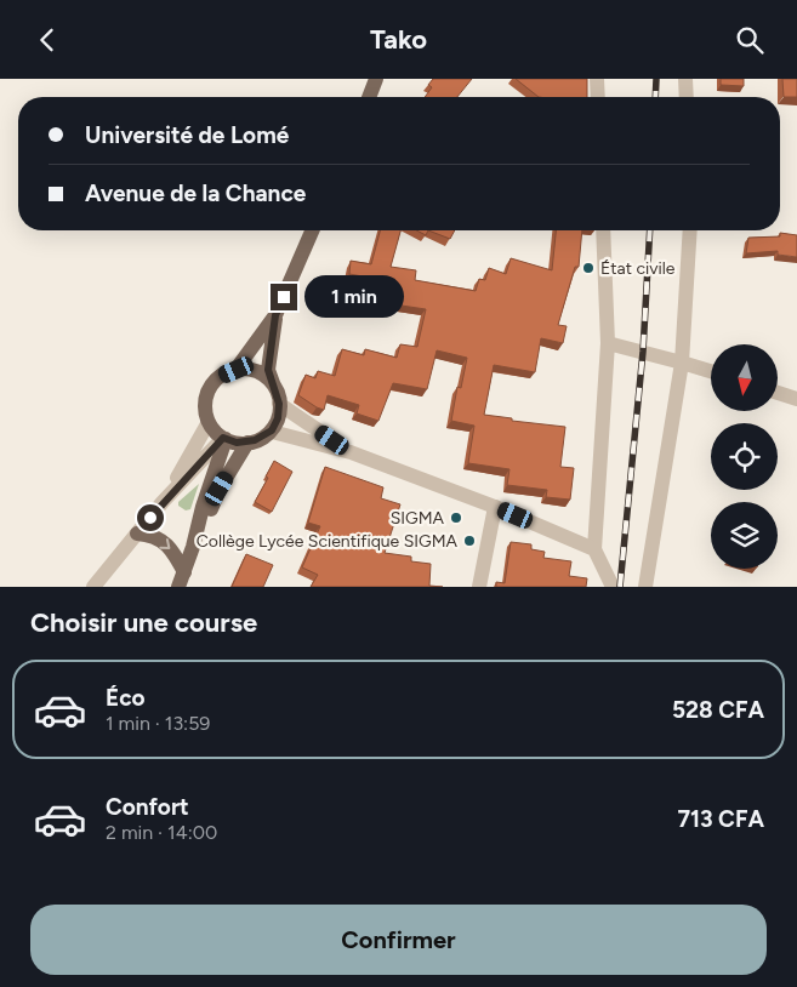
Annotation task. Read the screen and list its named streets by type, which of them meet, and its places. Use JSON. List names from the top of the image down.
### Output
{
  "places": ["État civile", "SIGMA", "Collège Lycée Scientifique SIGMA"],
  "north": "bottom",
  "page": {
    "header": "Tako",
    "banner": ["Université de Lomé", "Avenue de la Chance"],
    "bubble": "1 min",
    "heading": "Choisir une course",
    "list": [
      {
        "name": "Éco",
        "note": "1 min · 13:59",
        "value": "528 CFA"
      },
      {
        "name": "Confort",
        "note": "2 min · 14:00",
        "value": "713 CFA"
      }
    ],
    "buttons": "Confirmer"
  }
}
